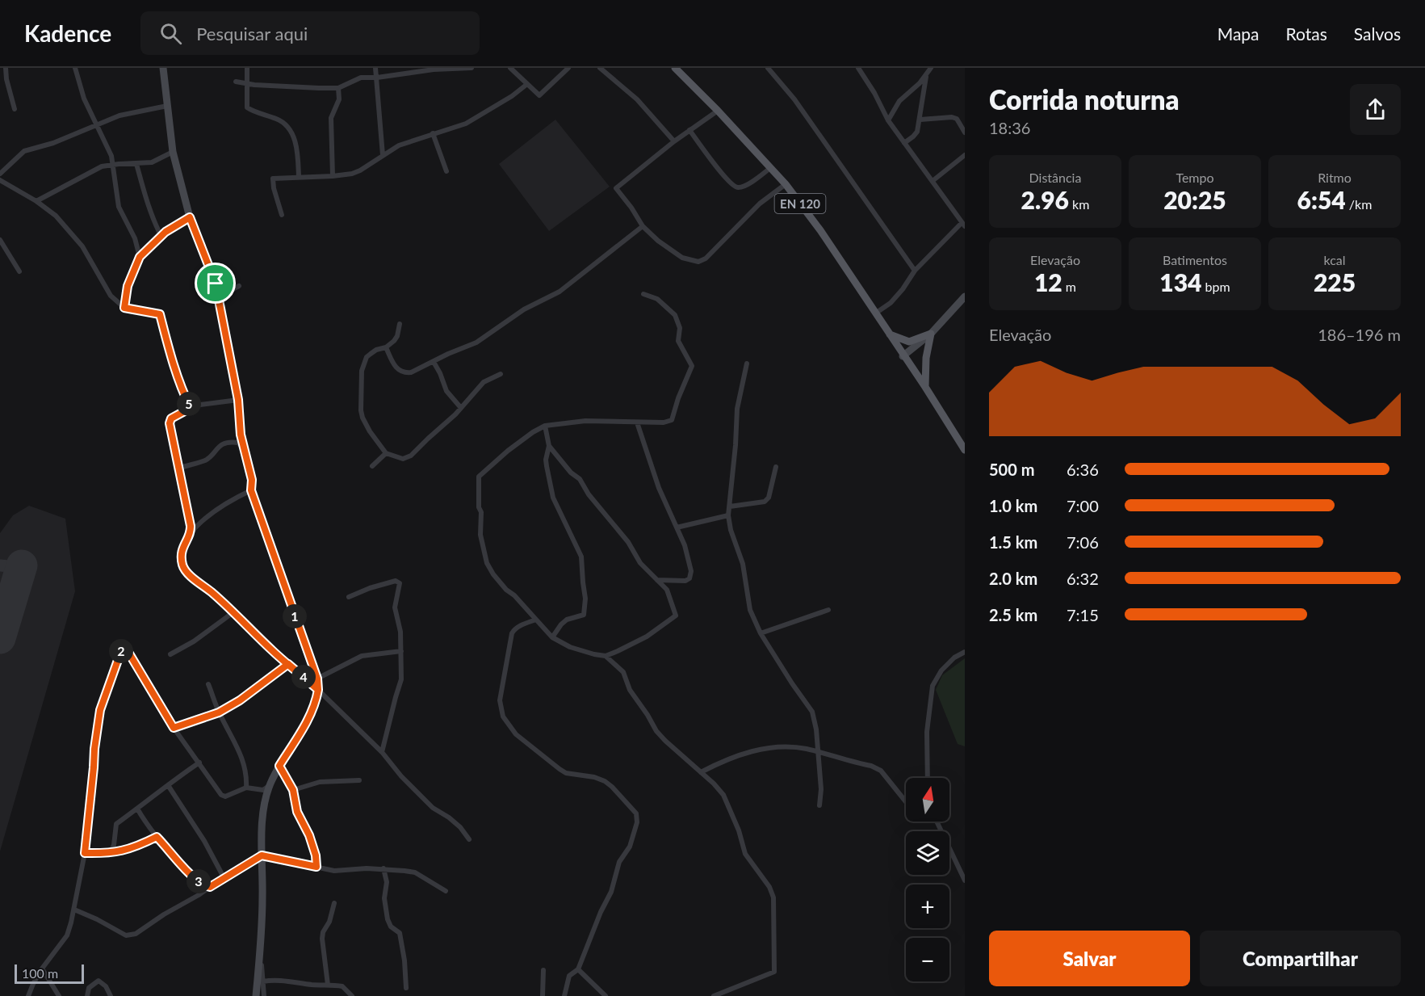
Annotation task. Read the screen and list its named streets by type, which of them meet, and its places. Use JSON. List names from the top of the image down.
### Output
{
  "streets": {
    "main road": ["EN 120"]
  },
  "scale_bar": "100 m",
  "north": "top",
  "page": {
    "header": "Kadence",
    "search": "Pesquisar aqui",
    "nav": ["Mapa", "Rotas", "Salvos"],
    "heading": ["Corrida noturna", "18:36"],
    "stats": [
      ["Distância", "2.96 km"],
      ["Tempo", "20:25"],
      ["Ritmo", "6:54 /km"],
      ["Elevação", "12 m"],
      ["Batimentos", "134 bpm"],
      ["kcal", "225"]
    ],
    "chart": ["Elevação", "186–196 m"],
    "pins": [
      "5",
      "1",
      "2",
      "4",
      "3"
    ],
    "list": [
      {
        "name": "500 m",
        "note": "6:36"
      },
      {
        "name": "1.0 km",
        "note": "7:00"
      },
      {
        "name": "1.5 km",
        "note": "7:06"
      },
      {
        "name": "2.0 km",
        "note": "6:32"
      },
      {
        "name": "2.5 km",
        "note": "7:15"
      }
    ],
    "map_buttons": ["+", "−"],
    "buttons": ["Salvar", "Compartilhar"],
    "scale": "100 m"
  }
}
